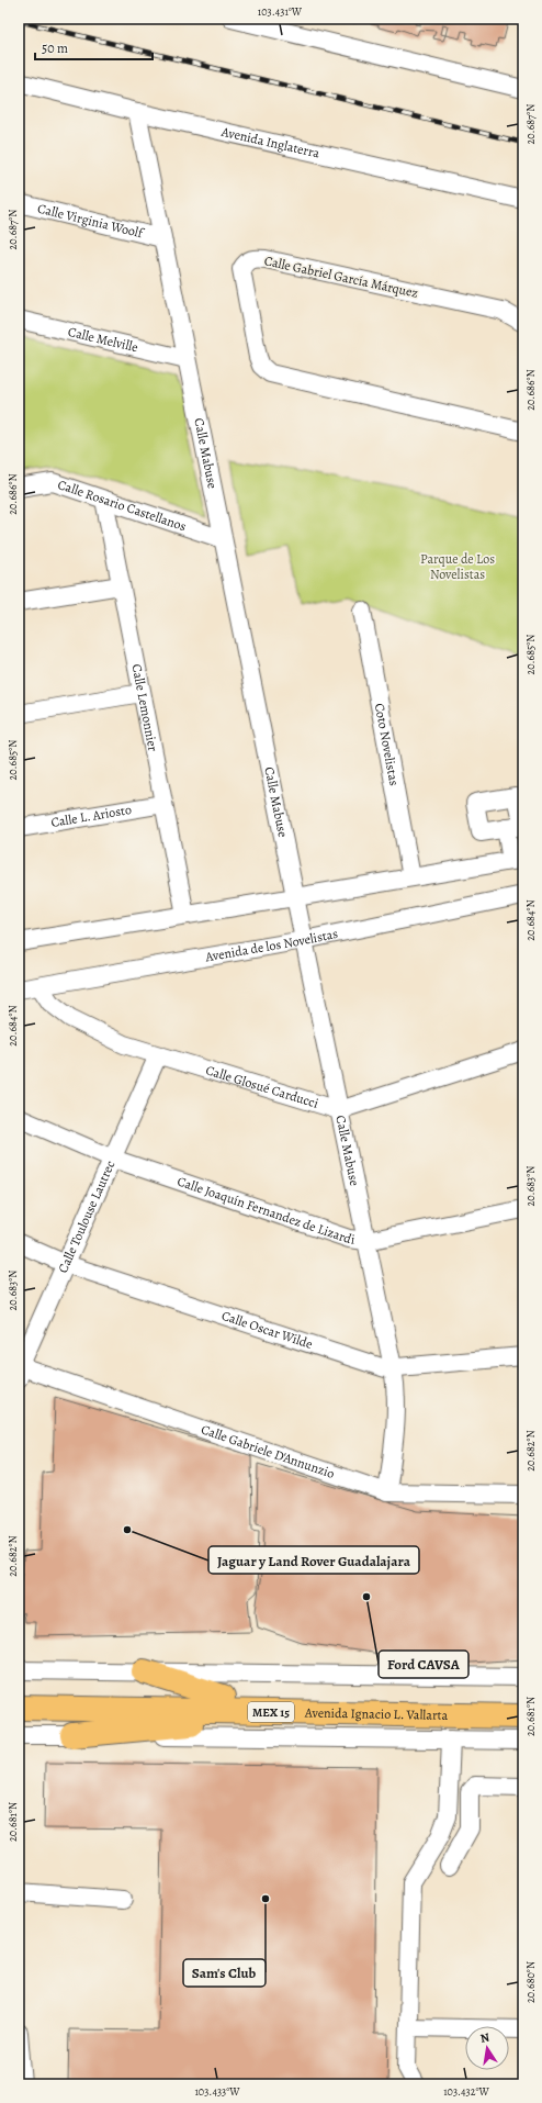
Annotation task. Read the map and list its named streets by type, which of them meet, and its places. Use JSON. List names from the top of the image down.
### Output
{
  "streets": {
    "highway": ["MEX 15", "Avenida Ignacio L. Vallarta"],
    "street": [
      "Avenida Inglaterra",
      "Calle Virginia Woolf",
      "Calle Gabriel García Márquez",
      "Calle Melville",
      "Calle Mabuse",
      "Calle Rosario Castellanos",
      "Calle Lemonnier",
      "Coto Novelistas",
      "Calle L. Ariosto",
      "Avenida de los Novelistas",
      "Calle Glosué Carducci",
      "Calle Joaquín Fernandez de Lizardi",
      "Calle Toulouse Lautrec",
      "Calle Oscar Wilde",
      "Calle Gabriele D'Annunzio"
    ]
  },
  "crossings": [
    ["Avenida Inglaterra", "Calle Mabuse"],
    ["Calle Virginia Woolf", "Calle Mabuse"],
    ["Calle Melville", "Calle Mabuse"],
    ["Calle Mabuse", "Calle Rosario Castellanos"],
    ["Calle Mabuse", "Avenida de los Novelistas"],
    ["Calle Mabuse", "Calle Glosué Carducci"],
    ["Calle Mabuse", "Calle Joaquín Fernandez de Lizardi"],
    ["Calle Mabuse", "Calle Oscar Wilde"],
    ["Calle Mabuse", "Calle Gabriele D'Annunzio"],
    ["Calle Rosario Castellanos", "Calle Lemonnier"],
    ["Calle Lemonnier", "Calle L. Ariosto"],
    ["Avenida de los Novelistas", "Calle Glosué Carducci"],
    ["Calle Glosué Carducci", "Calle Toulouse Lautrec"],
    ["Calle Joaquín Fernandez de Lizardi", "Calle Toulouse Lautrec"],
    ["Calle Toulouse Lautrec", "Calle Oscar Wilde"],
    ["Calle Toulouse Lautrec", "Calle Gabriele D'Annunzio"]
  ],
  "parks": ["Parque de Los Novelistas"],
  "places": ["Jaguar y Land Rover Guadalajara", "Ford CAVSA", "Sam's Club"],
  "scale_bar": "50 m",
  "north": "top",
  "coordinates": [
    "103.431°W",
    "20.687°N",
    "20.686°N",
    "20.685°N",
    "20.684°N",
    "20.683°N",
    "20.682°N",
    "20.681°N",
    "20.680°N",
    "103.433°W",
    "103.432°W"
  ]
}
